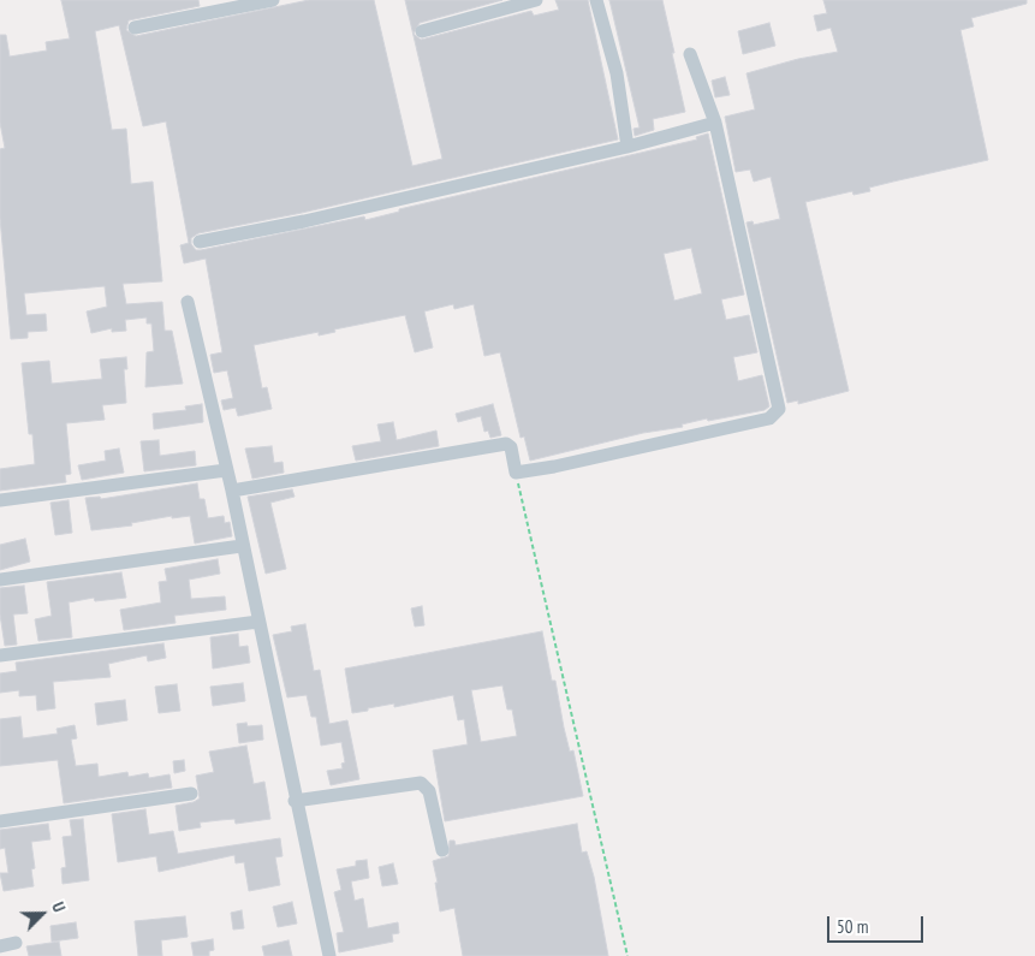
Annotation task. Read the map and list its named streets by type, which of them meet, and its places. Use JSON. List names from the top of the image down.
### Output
{
  "scale_bar": "50 m",
  "north": "top right"
}
